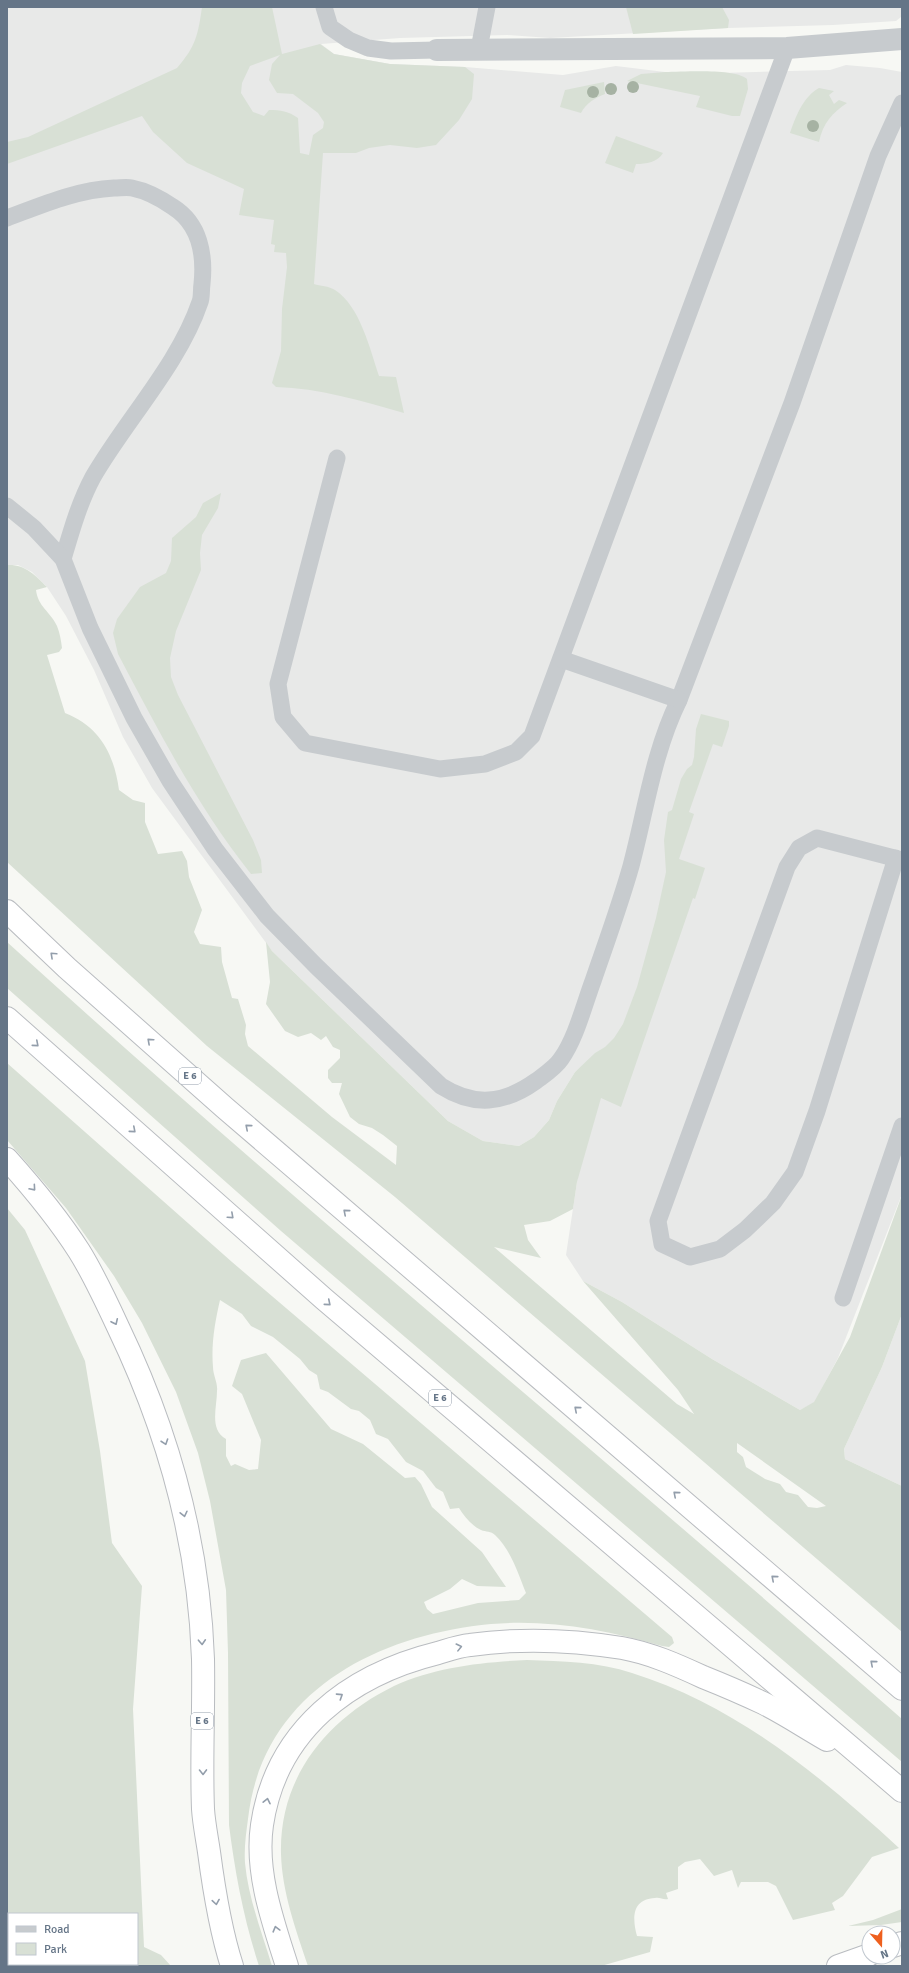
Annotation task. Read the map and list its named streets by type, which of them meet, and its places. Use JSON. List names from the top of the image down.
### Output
{
  "streets": {
    "highway": ["E 6"]
  },
  "legend": ["Road", "Park"],
  "north": "bottom"
}
